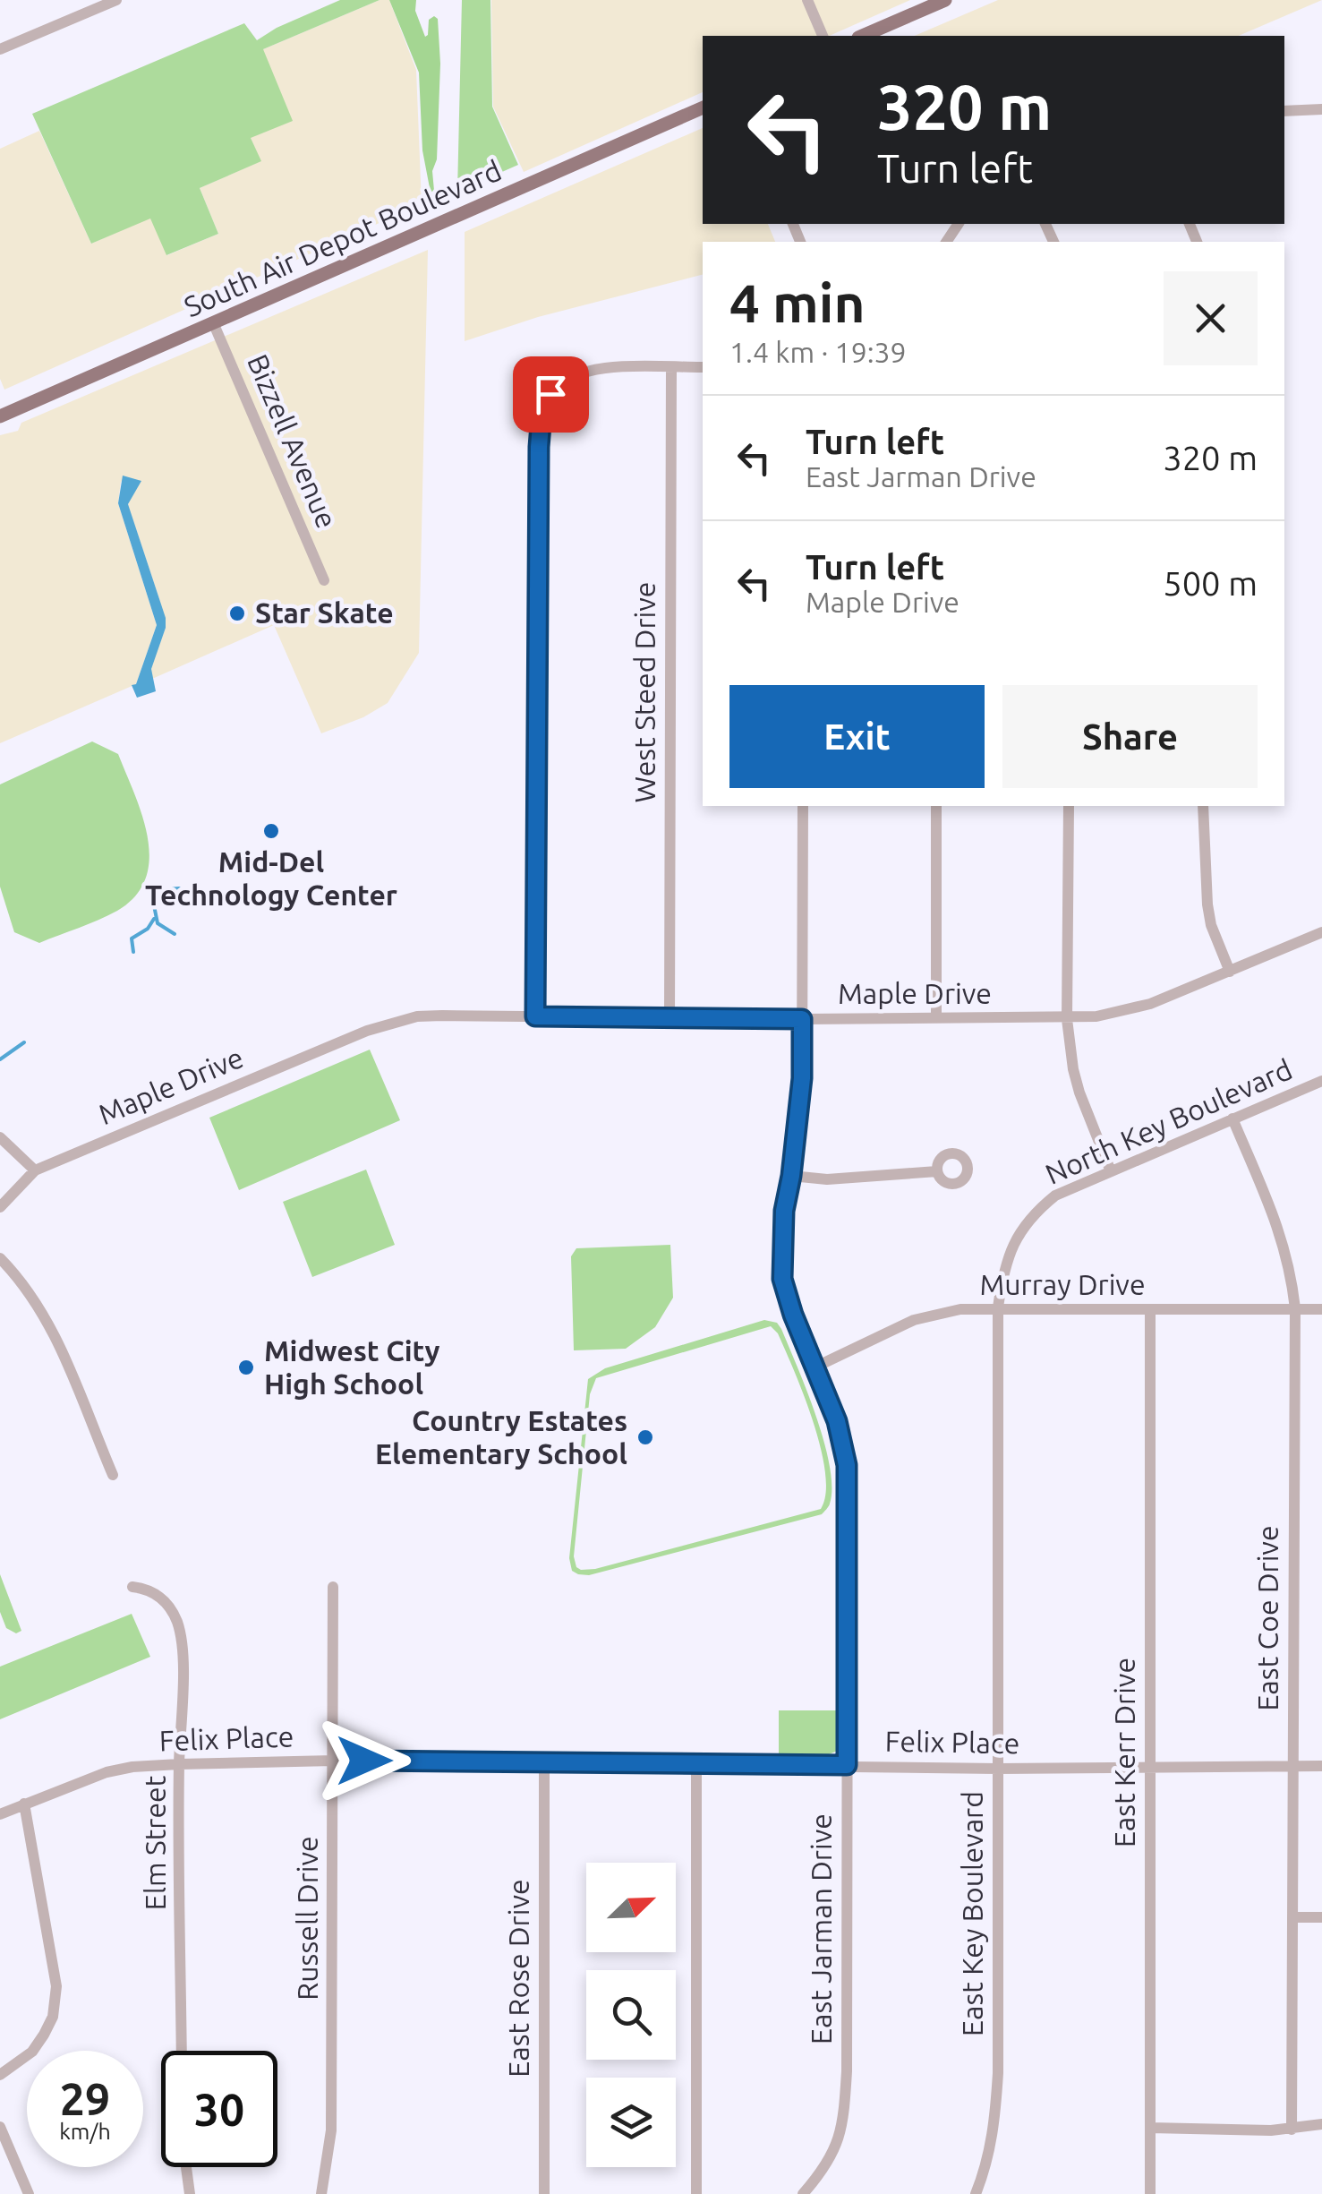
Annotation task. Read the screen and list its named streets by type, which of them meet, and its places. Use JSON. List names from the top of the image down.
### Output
{
  "streets": {
    "main road": ["South Air Depot Boulevard"],
    "street": [
      "Bizzell Avenue",
      "West Steed Drive",
      "Maple Drive",
      "North Key Boulevard",
      "Murray Drive",
      "East Coe Drive",
      "Felix Place",
      "East Kerr Drive",
      "Elm Street",
      "East Key Boulevard",
      "Russell Drive",
      "East Jarman Drive",
      "East Rose Drive"
    ]
  },
  "crossings": [
    ["South Air Depot Boulevard", "Bizzell Avenue"],
    ["West Steed Drive", "Maple Drive"],
    ["Maple Drive", "East Jarman Drive"],
    ["North Key Boulevard", "Murray Drive"],
    ["North Key Boulevard", "East Coe Drive"],
    ["North Key Boulevard", "East Key Boulevard"],
    ["Murray Drive", "East Coe Drive"],
    ["Murray Drive", "East Kerr Drive"],
    ["Murray Drive", "East Key Boulevard"],
    ["Murray Drive", "East Jarman Drive"],
    ["East Coe Drive", "Felix Place"],
    ["Felix Place", "East Kerr Drive"],
    ["Felix Place", "Elm Street"],
    ["Felix Place", "East Key Boulevard"],
    ["Felix Place", "Russell Drive"],
    ["Felix Place", "East Jarman Drive"],
    ["Felix Place", "East Rose Drive"]
  ],
  "places": [
    "Star Skate",
    "Mid-Del Technology Center",
    "Midwest City High School",
    "Country Estates Elementary School"
  ],
  "north": "top right",
  "page": {
    "turn": ["320 m", "Turn left"],
    "heading": ["4 min", "1.4 km · 19:39"],
    "list": [
      {
        "name": "Turn left",
        "note": "East Jarman Drive",
        "value": "320 m"
      },
      {
        "name": "Turn left",
        "note": "Maple Drive",
        "value": "500 m"
      }
    ],
    "buttons": ["Exit", "Share"],
    "speed": "29 km/h",
    "limit": "30"
  }
}
